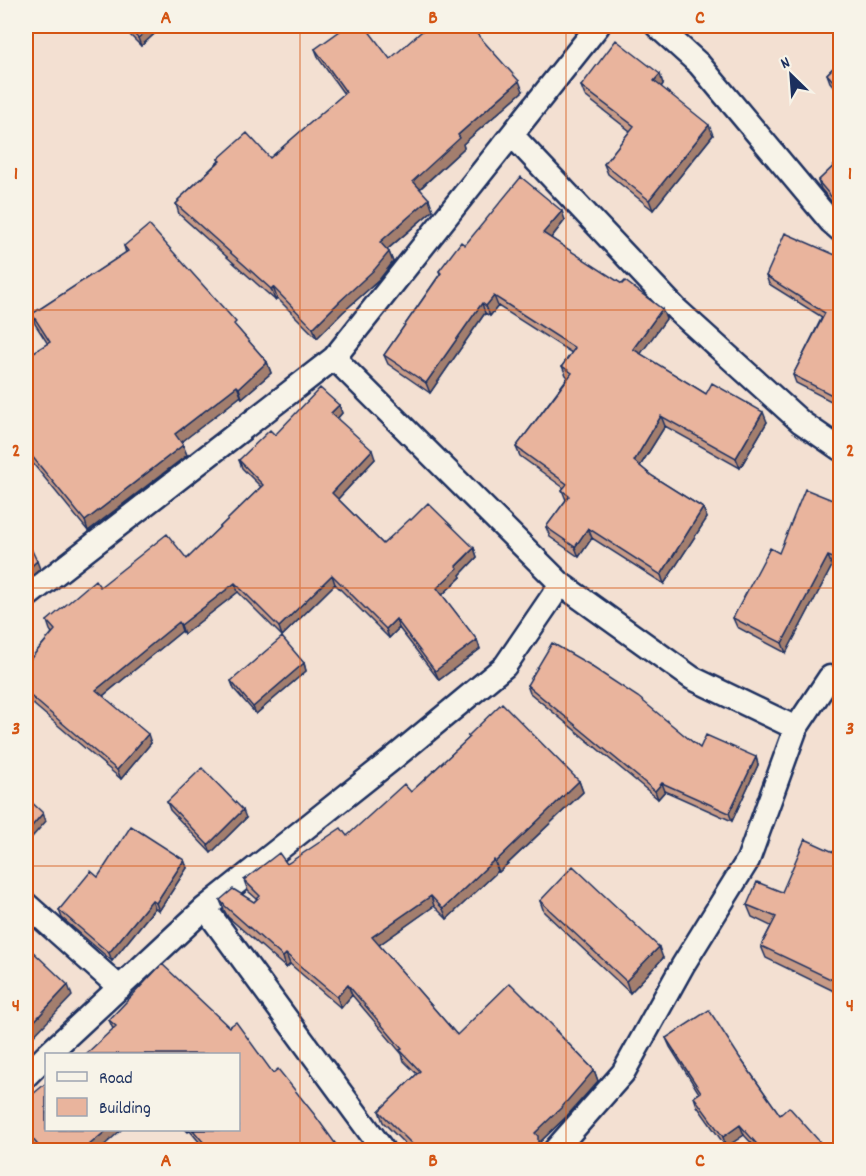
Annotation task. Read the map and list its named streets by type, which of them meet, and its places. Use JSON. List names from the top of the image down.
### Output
{
  "legend": ["Road", "Building"],
  "north": "top left",
  "grid": {
    "columns": ["A", "B", "C"],
    "rows": [
      "1",
      "2",
      "3",
      "4"
    ]
  }
}
